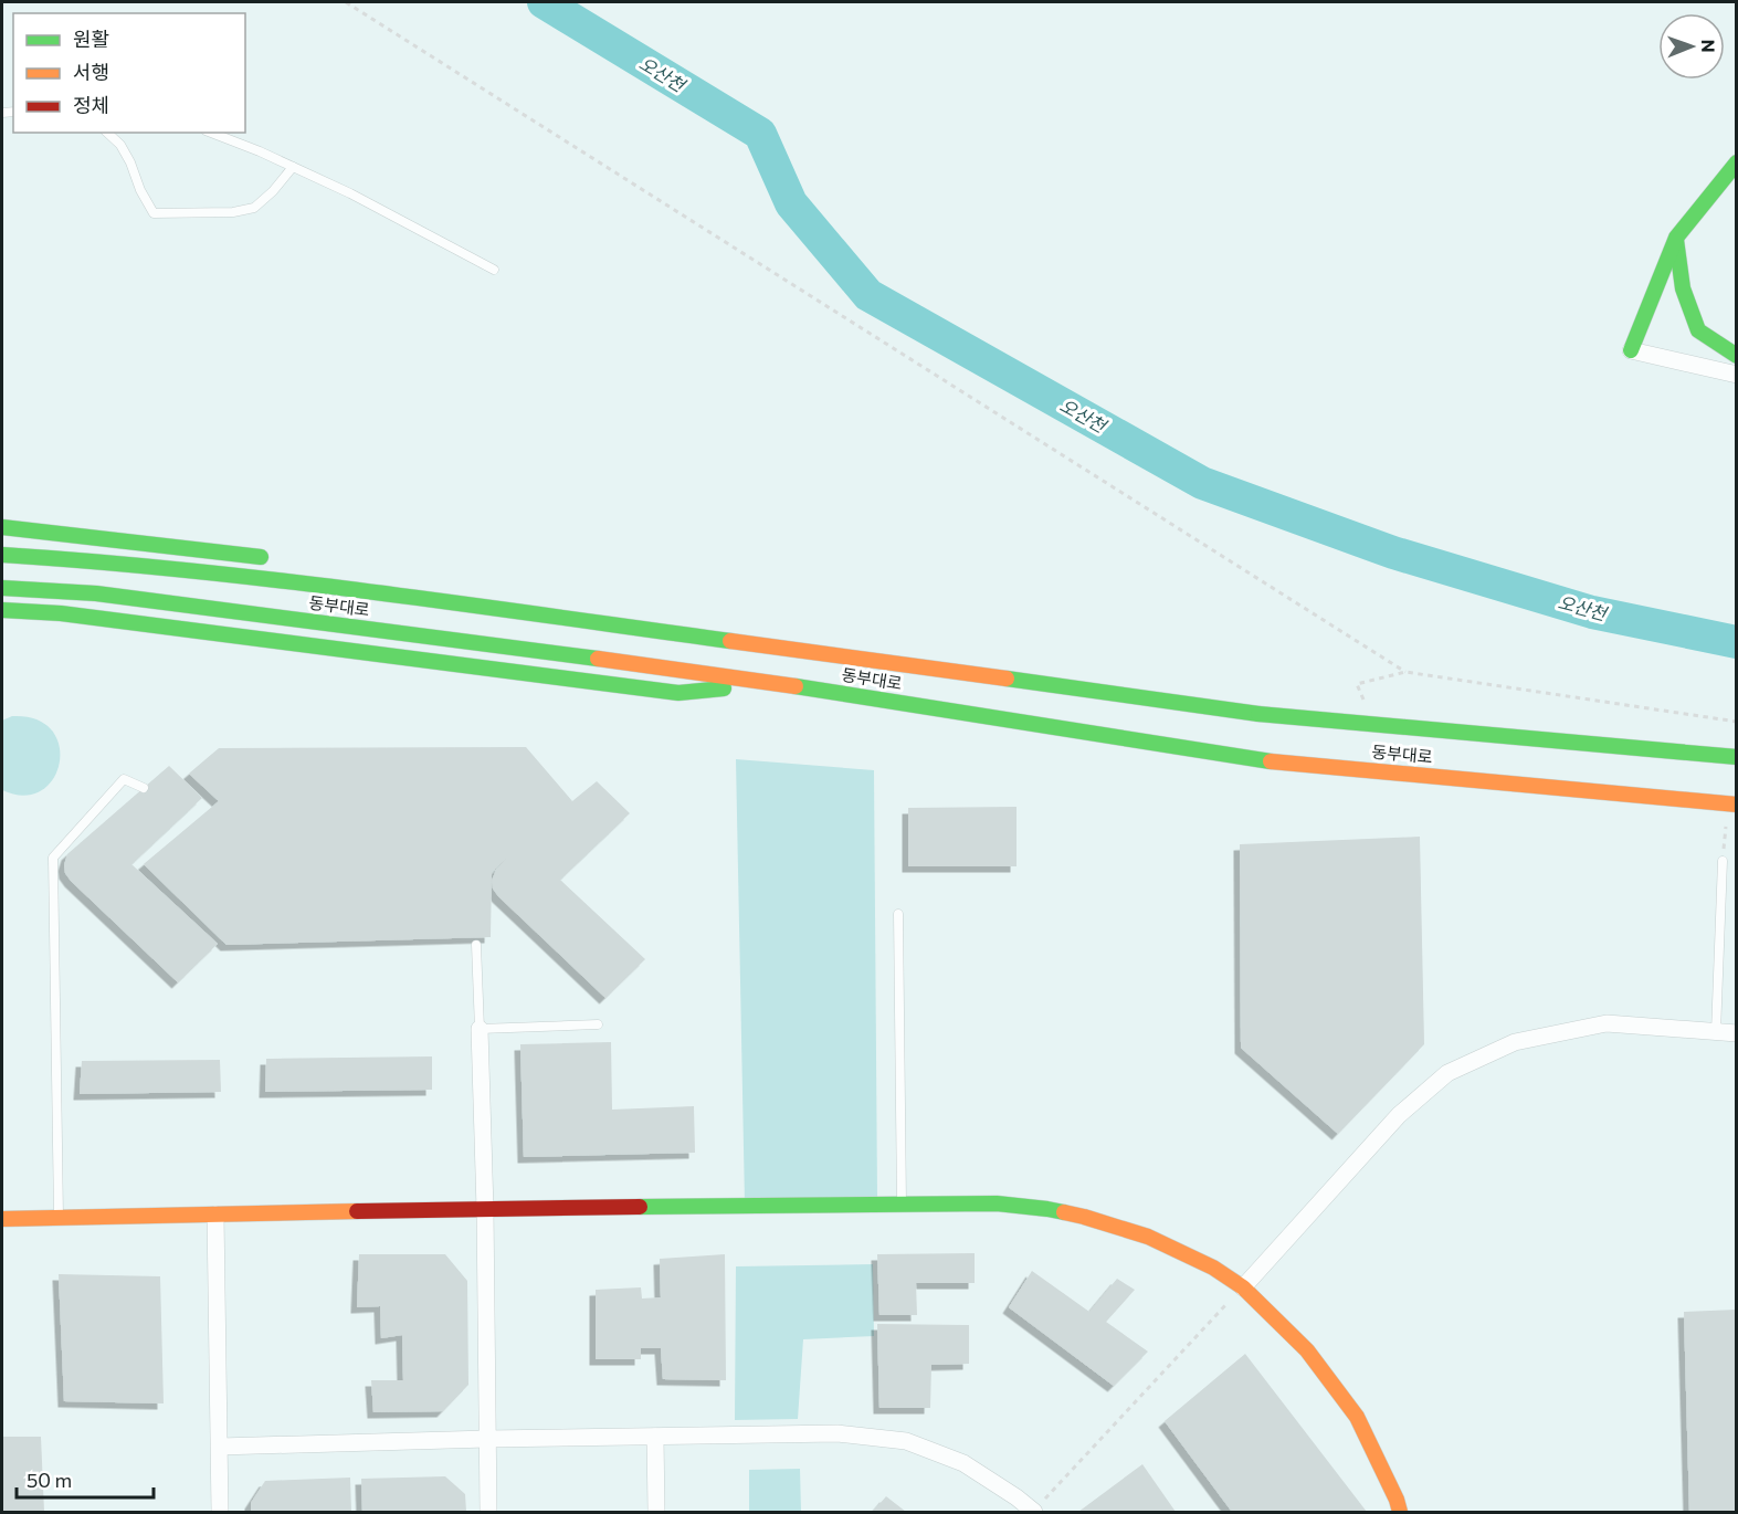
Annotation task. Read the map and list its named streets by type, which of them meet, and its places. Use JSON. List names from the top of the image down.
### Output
{
  "streets": {
    "main road": ["동부대로"]
  },
  "water": ["오산천"],
  "legend": ["원활", "서행", "정체"],
  "scale_bar": "50 m",
  "north": "right"
}
